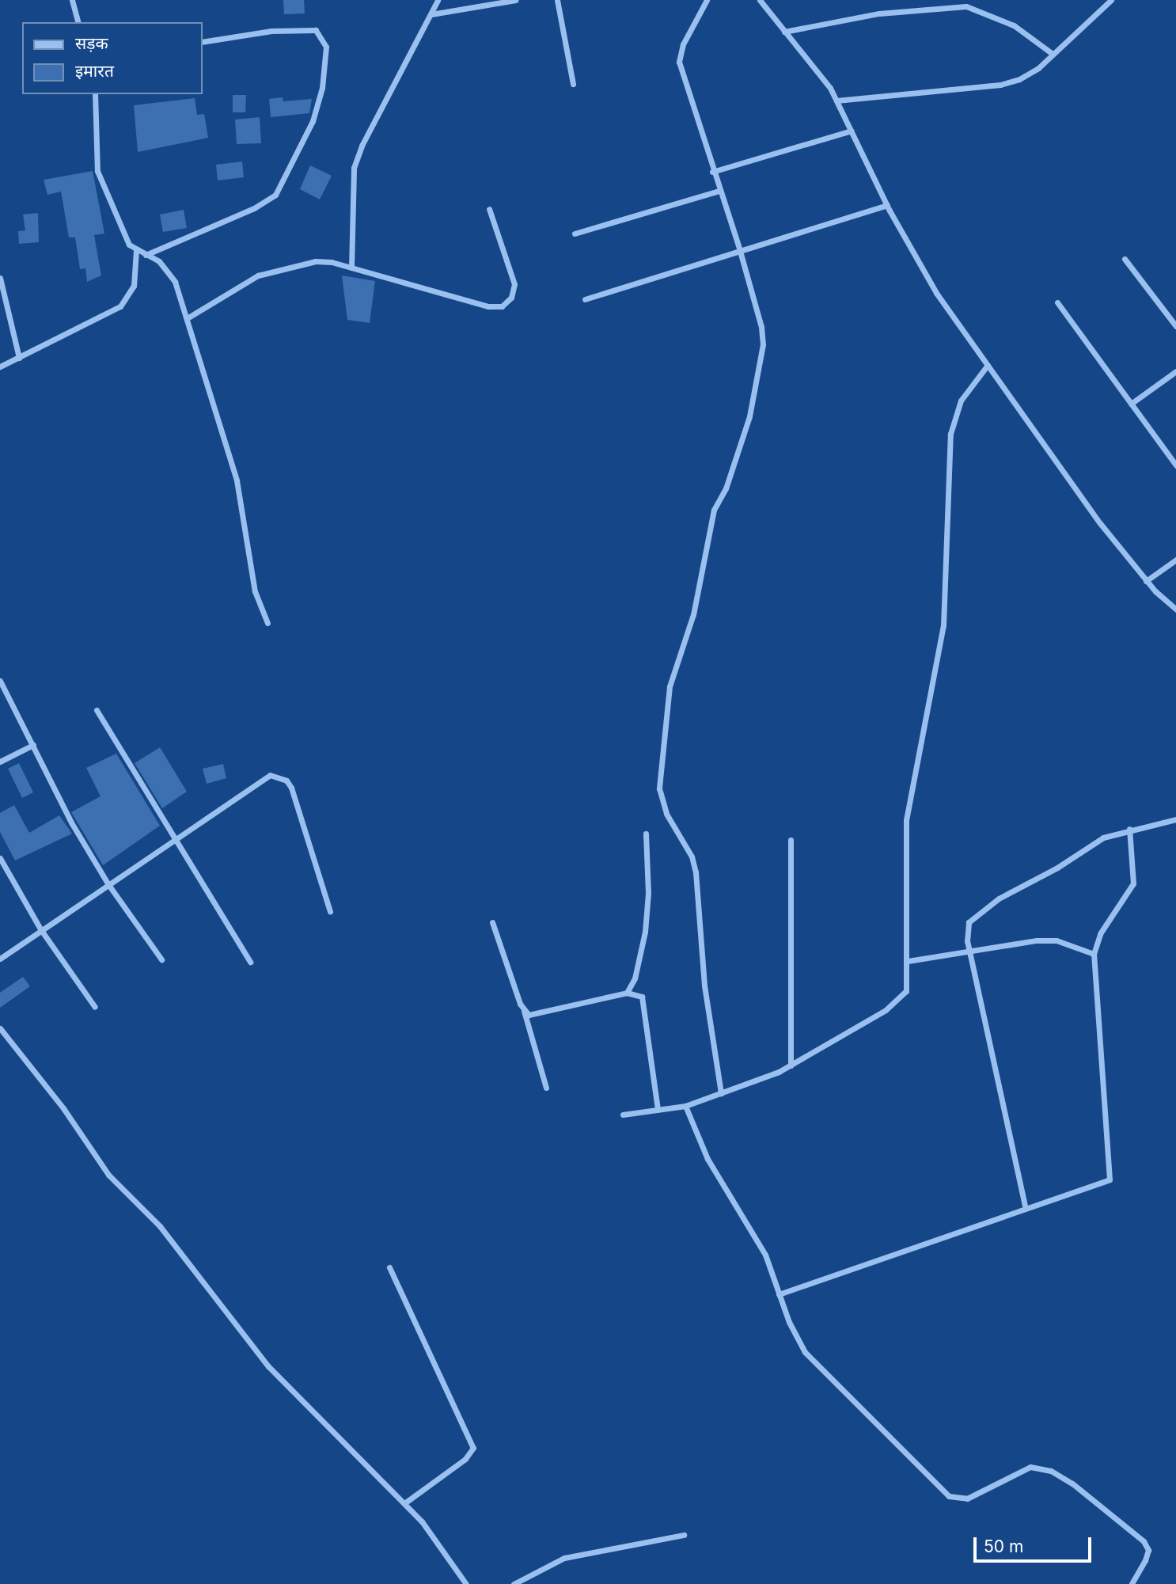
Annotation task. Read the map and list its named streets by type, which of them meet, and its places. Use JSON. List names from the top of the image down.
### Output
{
  "legend": ["सड़क", "इमारत"],
  "scale_bar": "50 m"
}
